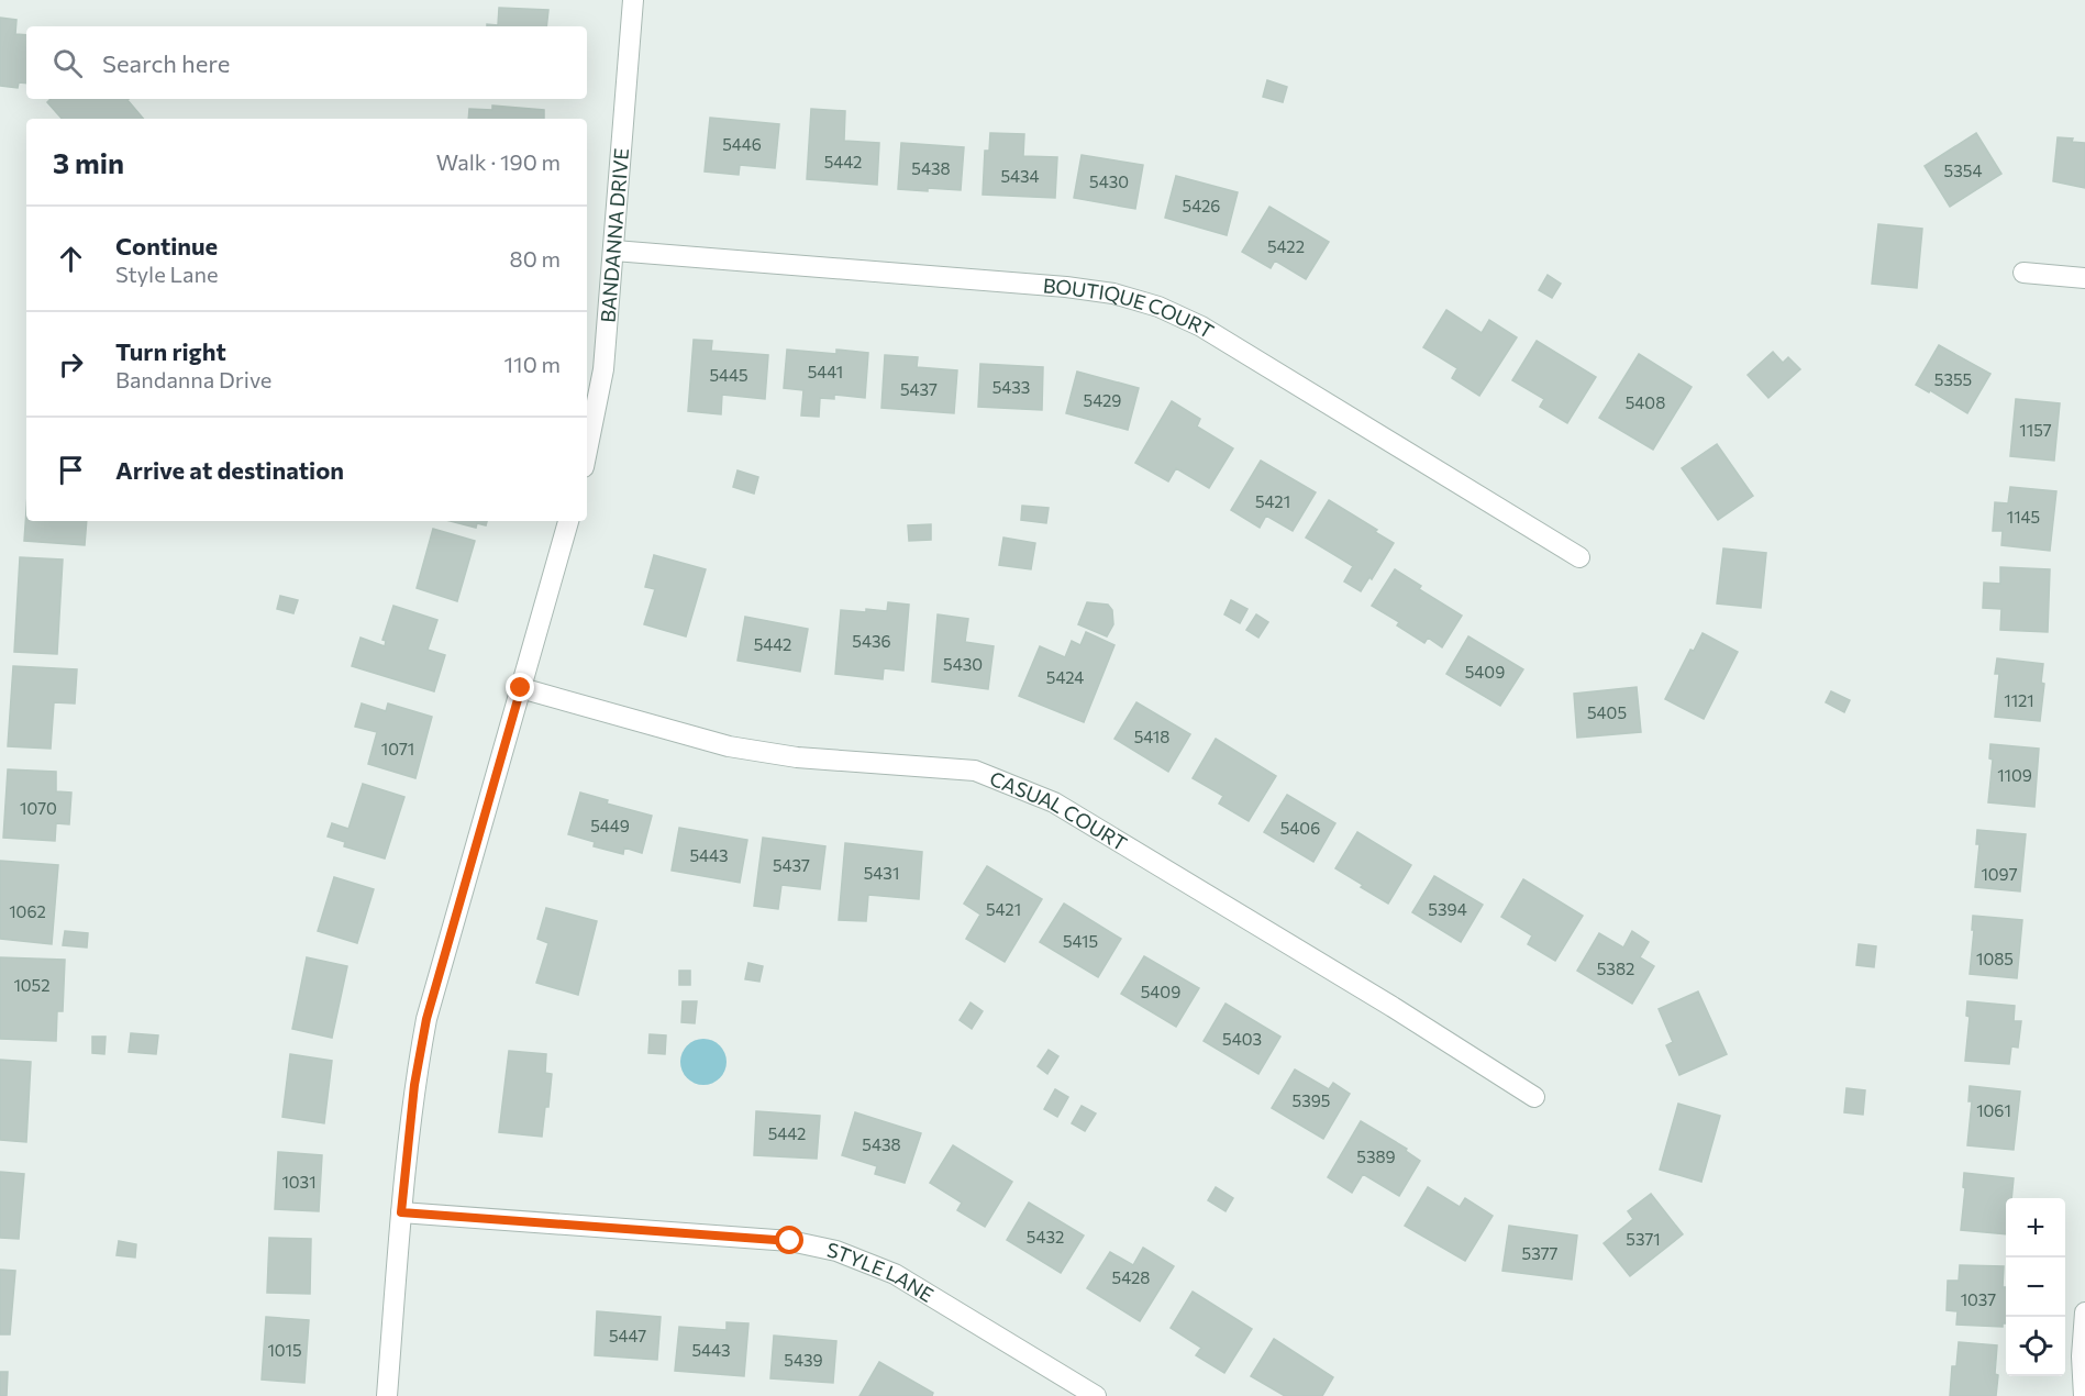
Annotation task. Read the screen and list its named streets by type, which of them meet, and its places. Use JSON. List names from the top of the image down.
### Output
{
  "streets": {
    "street": [
      "BANDANNA DRIVE",
      "BOUTIQUE COURT",
      "CASUAL COURT",
      "STYLE LANE"
    ]
  },
  "crossings": [
    ["BANDANNA DRIVE", "BOUTIQUE COURT"]
  ],
  "house_numbers": [
    "5446",
    "5442",
    "5438",
    "5354",
    "5434",
    "5430",
    "5426",
    "5422",
    "5441",
    "5445",
    "5355",
    "5433",
    "5437",
    "5429",
    "5408",
    "1157",
    "5421",
    "1145",
    "5436",
    "5442",
    "5430",
    "5409",
    "5424",
    "1121",
    "5405",
    "5418",
    "1071",
    "1109",
    "1070",
    "5449",
    "5406",
    "5443",
    "5437",
    "5431",
    "1097",
    "5421",
    "5394",
    "1062",
    "5415",
    "1085",
    "5382",
    "1052",
    "5409",
    "5403",
    "5395",
    "1061",
    "5442",
    "5438",
    "5389",
    "1031",
    "5432",
    "5371",
    "5377",
    "5428",
    "1037",
    "5447",
    "1015",
    "5443",
    "5439"
  ],
  "page": {
    "search": "Search here",
    "heading": ["3 min", "Walk · 190 m"],
    "list": [
      ["Continue", "Style Lane", "80 m"],
      ["Turn right", "Bandanna Drive", "110 m"],
      "Arrive at destination"
    ],
    "map_buttons": ["+", "−"]
  }
}
